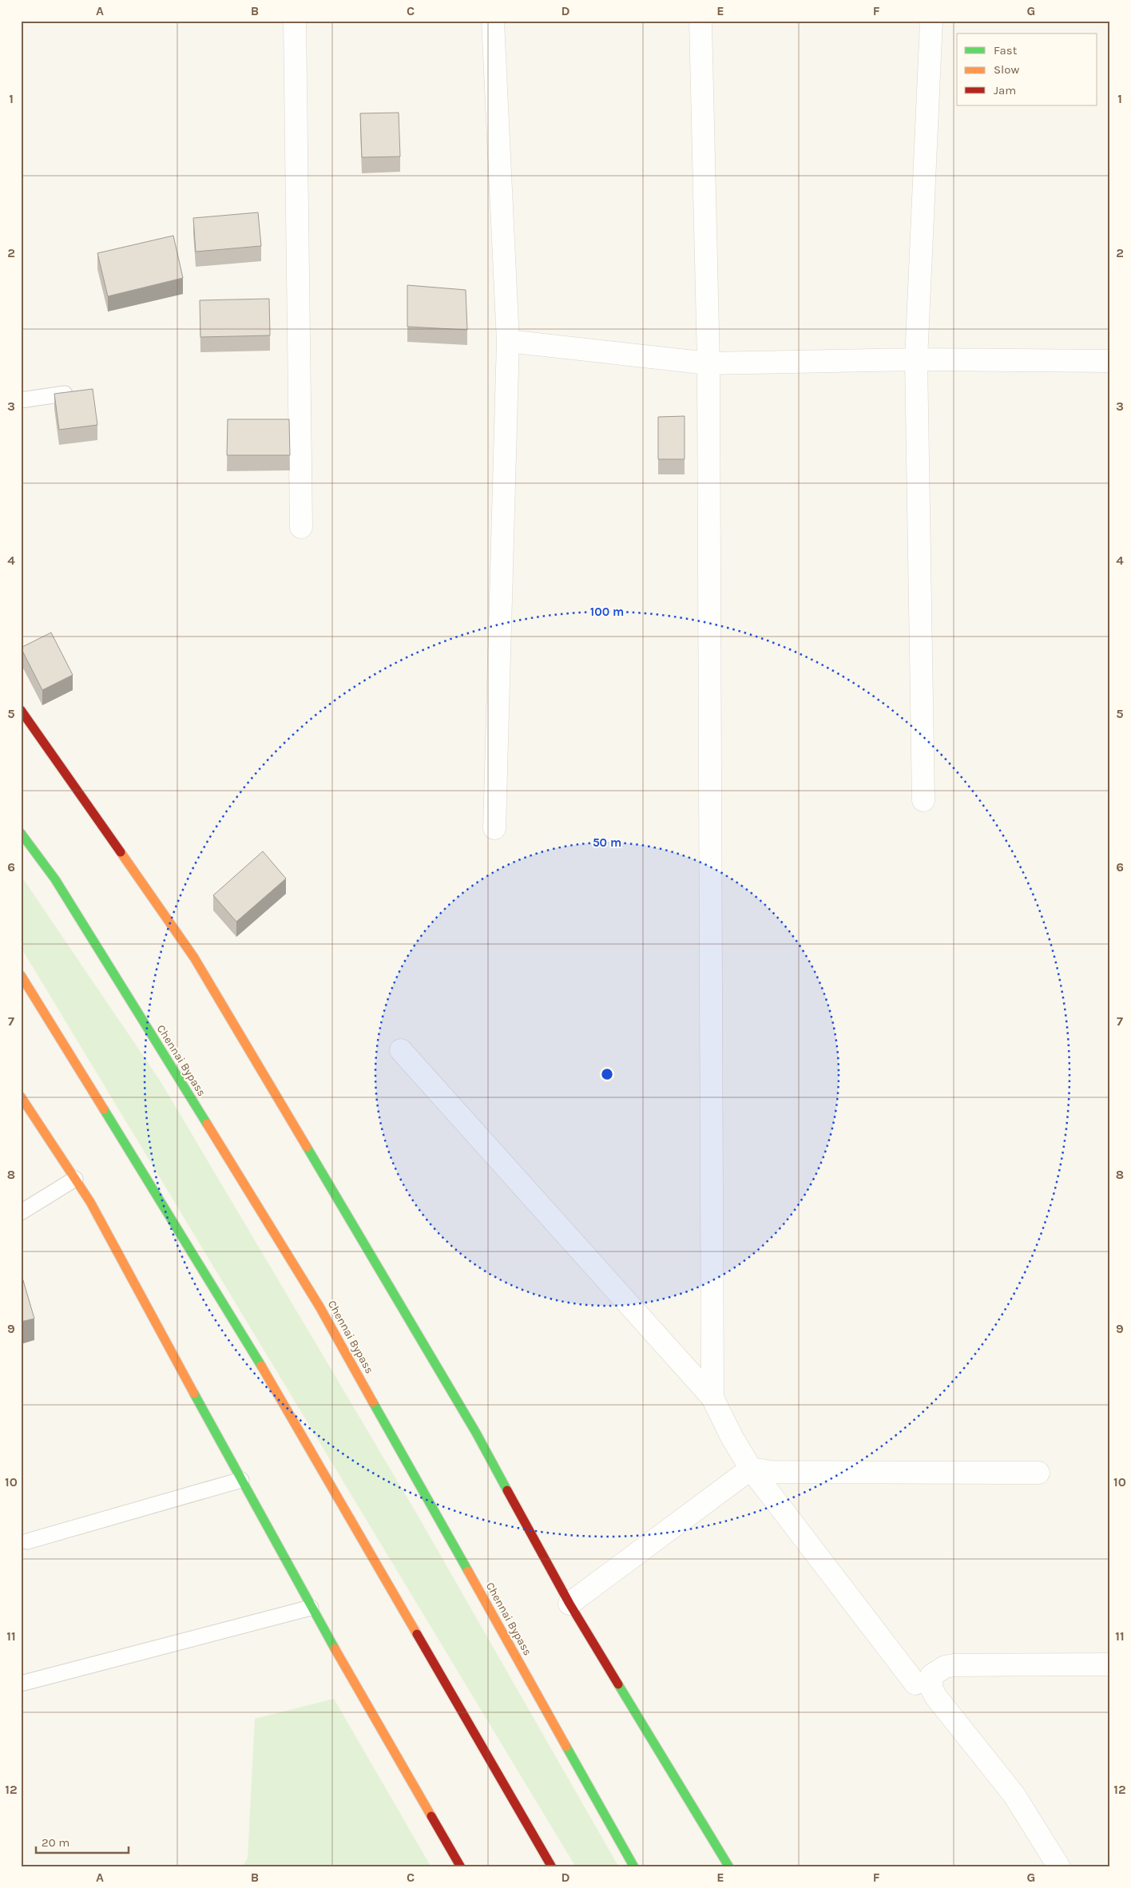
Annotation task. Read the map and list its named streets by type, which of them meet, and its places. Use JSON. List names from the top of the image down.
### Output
{
  "streets": {
    "main road": ["Chennai Bypass"]
  },
  "legend": ["Fast", "Slow", "Jam"],
  "scale_bar": "20 m",
  "grid": {
    "columns": [
      "A",
      "B",
      "C",
      "D",
      "E",
      "F",
      "G"
    ],
    "rows": [
      "1",
      "2",
      "3",
      "4",
      "5",
      "6",
      "7",
      "8",
      "9",
      "10",
      "11",
      "12"
    ]
  },
  "rings": ["100 m", "50 m"]
}
